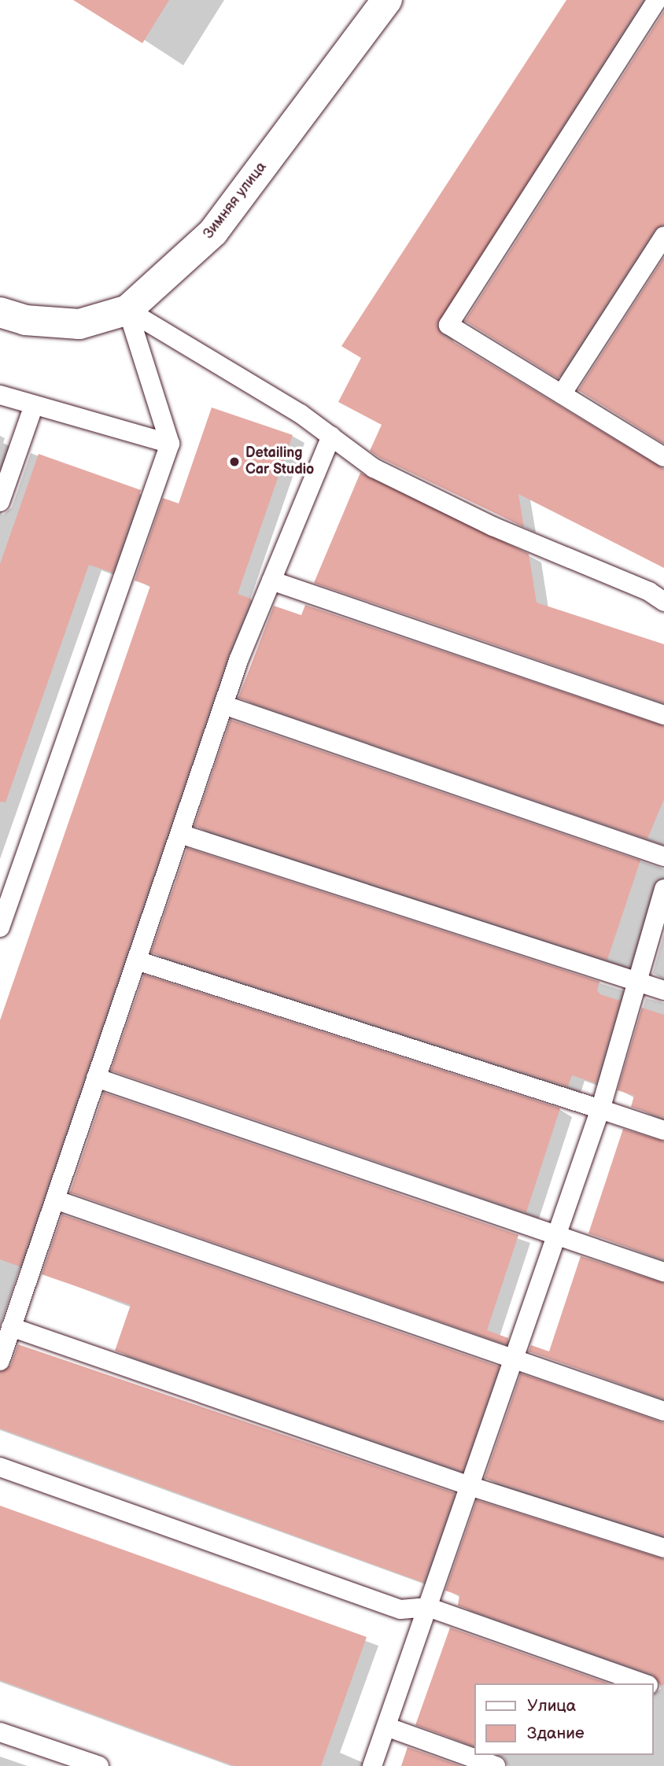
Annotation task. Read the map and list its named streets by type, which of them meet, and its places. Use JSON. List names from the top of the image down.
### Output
{
  "streets": {
    "street": ["Зимняя улица"]
  },
  "places": ["Detailing Car Studio"],
  "legend": ["Улица", "Здание"]
}
